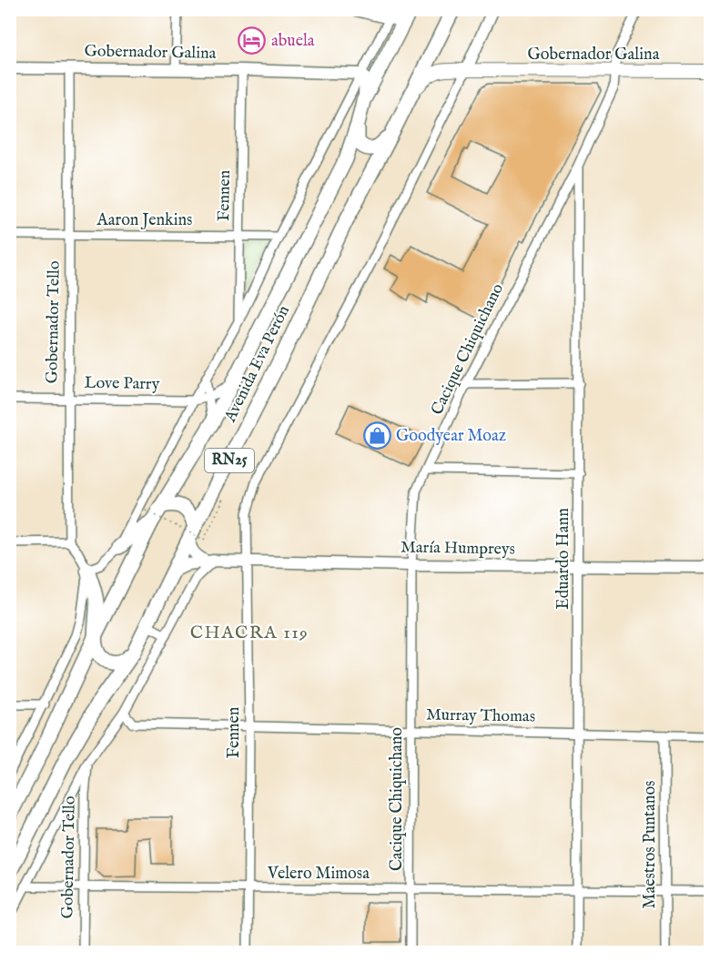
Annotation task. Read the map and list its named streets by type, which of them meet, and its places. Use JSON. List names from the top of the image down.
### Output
{
  "streets": {
    "main road": ["Gobernador Galina", "Avenida Eva Perón", "RN25"],
    "street": [
      "Fennen",
      "Aaron Jenkins",
      "Gobernador Tello",
      "Cacique Chiquichano",
      "Love Parry",
      "María Humpreys",
      "Eduardo Hann",
      "Murray Thomas",
      "Maestros Puntanos",
      "Velero Mimosa"
    ]
  },
  "crossings": [
    ["Gobernador Galina", "Fennen"],
    ["Gobernador Galina", "Gobernador Tello"],
    ["Gobernador Galina", "Cacique Chiquichano"],
    ["Fennen", "Aaron Jenkins"],
    ["Fennen", "María Humpreys"],
    ["Fennen", "Murray Thomas"],
    ["Fennen", "Velero Mimosa"],
    ["Aaron Jenkins", "Gobernador Tello"],
    ["Gobernador Tello", "Love Parry"],
    ["Gobernador Tello", "Velero Mimosa"],
    ["Cacique Chiquichano", "María Humpreys"],
    ["Cacique Chiquichano", "Eduardo Hann"],
    ["Cacique Chiquichano", "Murray Thomas"],
    ["Cacique Chiquichano", "Velero Mimosa"],
    ["Avenida Eva Perón", "Love Parry"],
    ["Avenida Eva Perón", "María Humpreys"],
    ["María Humpreys", "Eduardo Hann"],
    ["Eduardo Hann", "Murray Thomas"],
    ["Eduardo Hann", "Velero Mimosa"],
    ["Murray Thomas", "Maestros Puntanos"],
    ["Maestros Puntanos", "Velero Mimosa"]
  ],
  "districts": ["CHACRA 119"],
  "places": {
    "hotel": ["abuela"],
    "shop": ["Goodyear Moaz"]
  }
}
